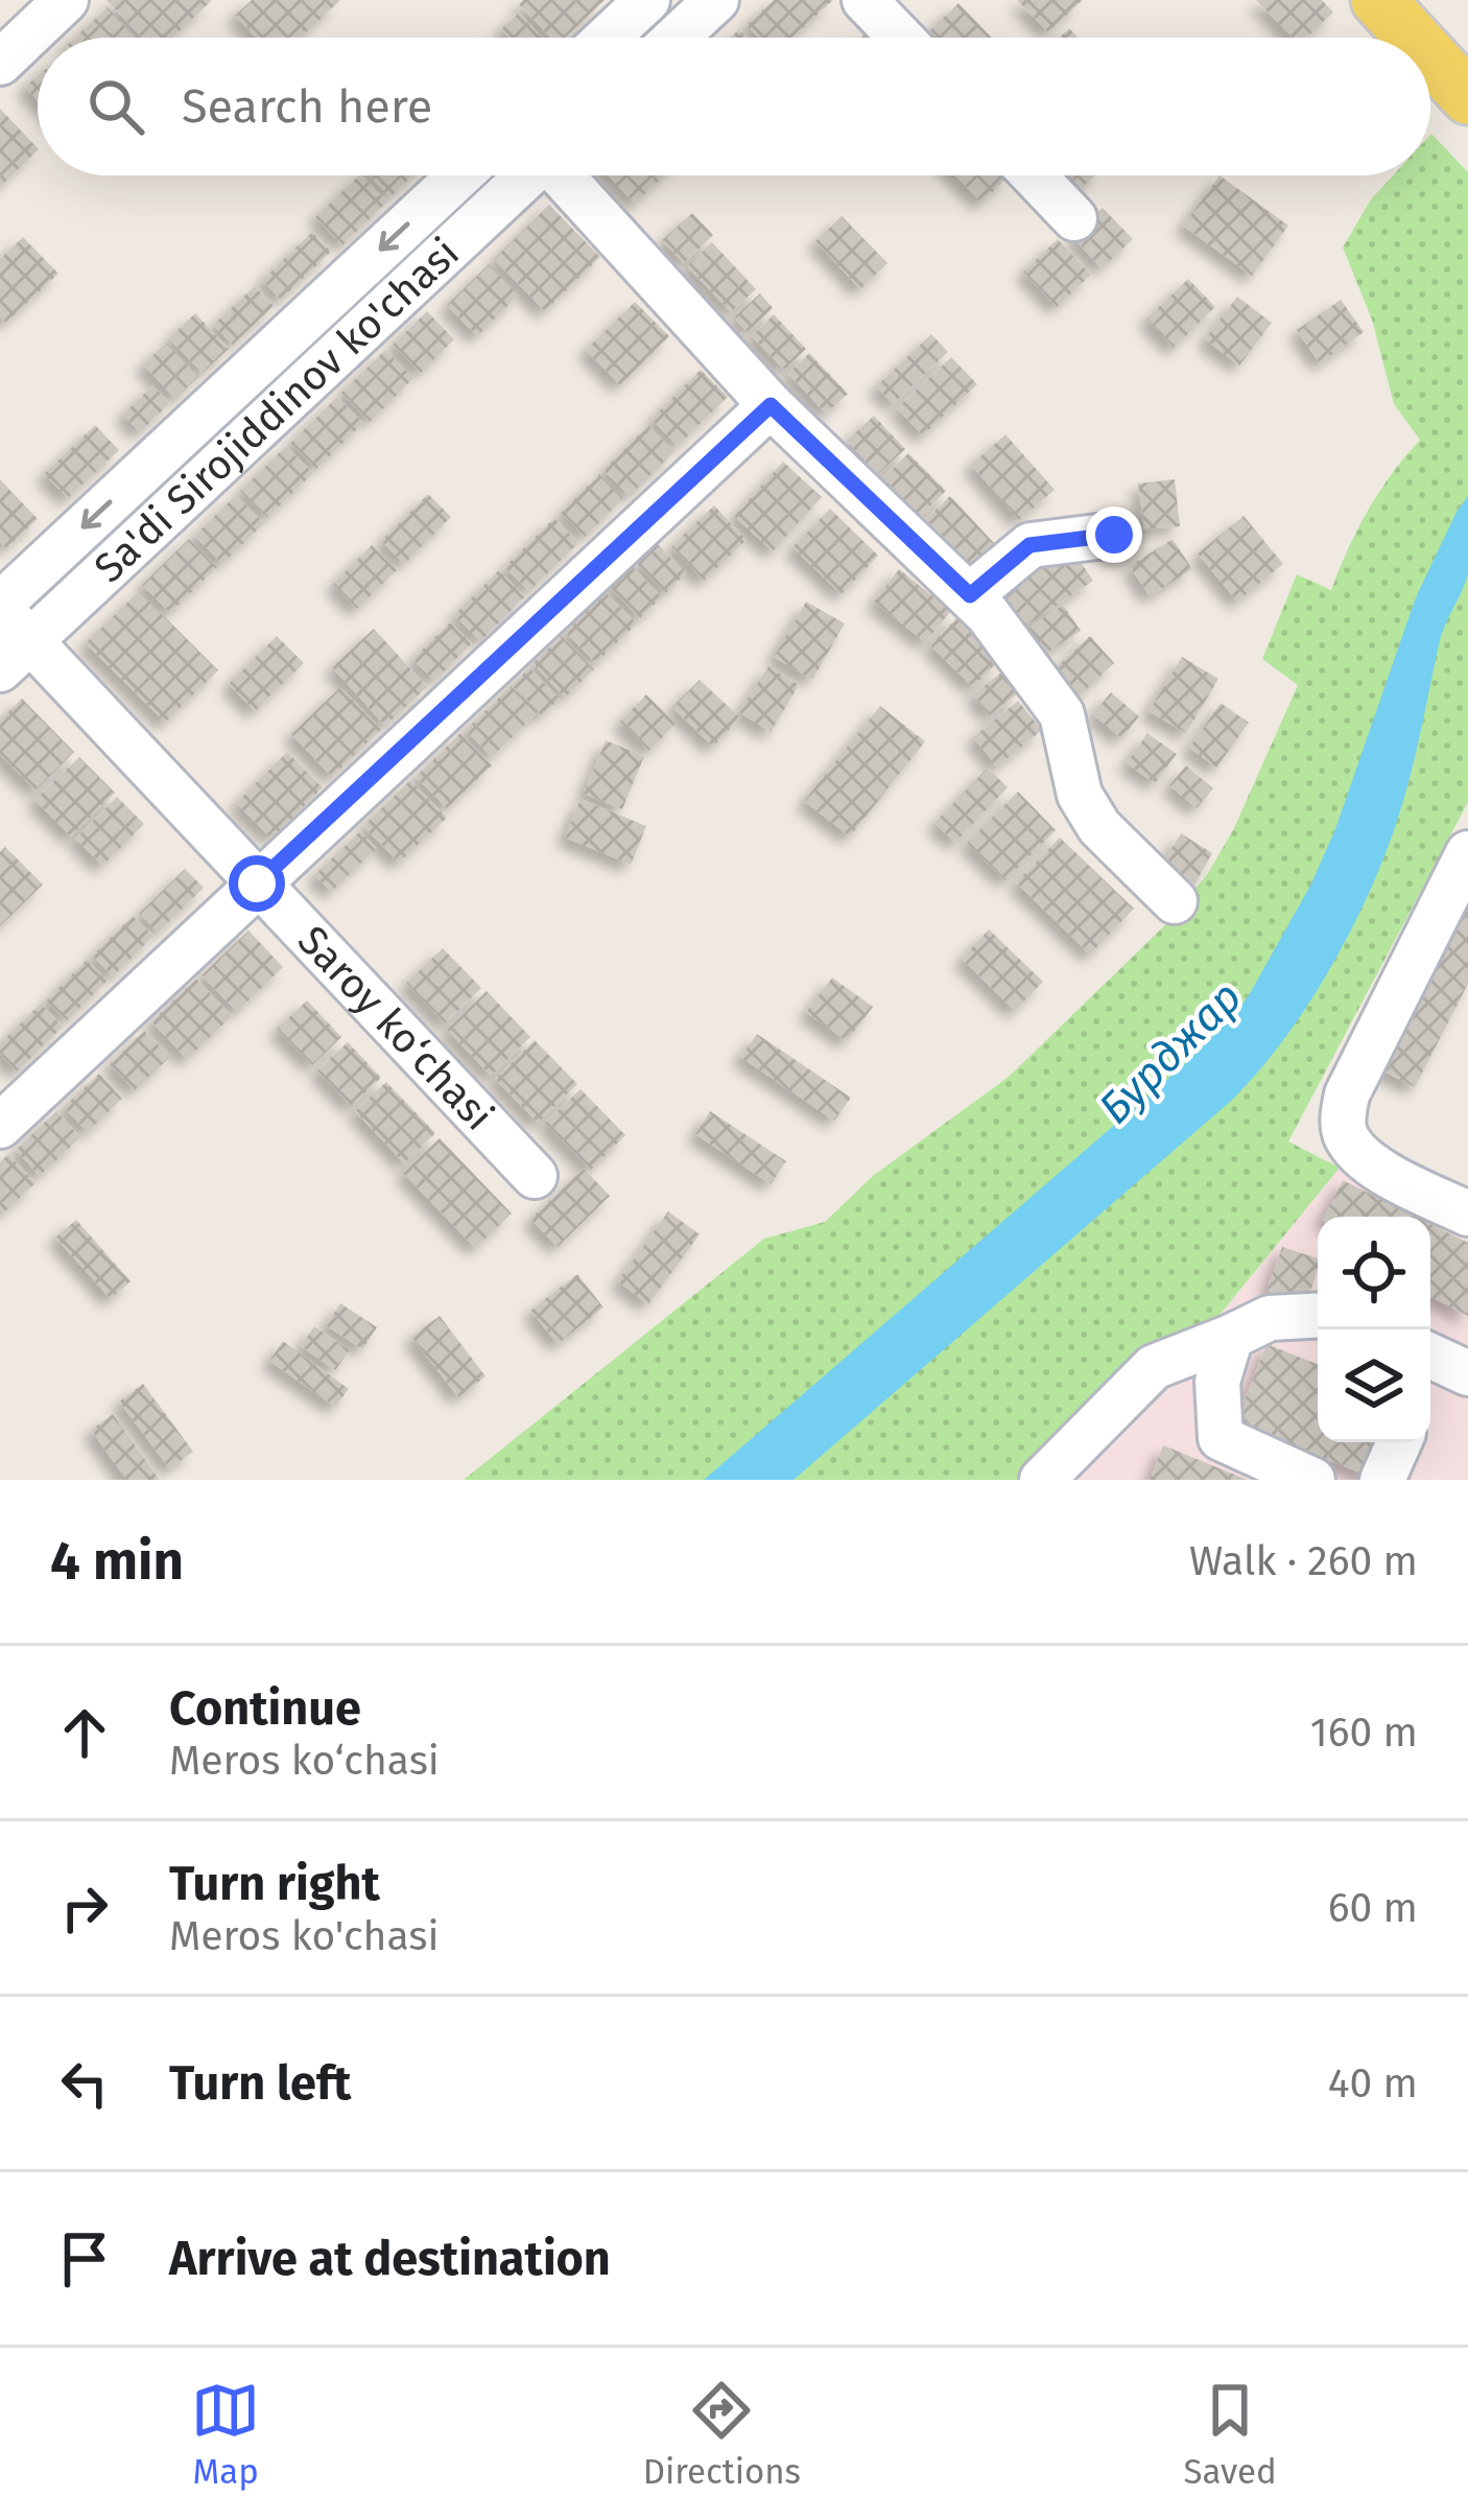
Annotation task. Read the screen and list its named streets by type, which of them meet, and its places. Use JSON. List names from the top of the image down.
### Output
{
  "streets": {
    "street": ["Sa'di Sirojiddinov ko'chasi", "Saroy ko‘chasi"]
  },
  "crossings": [
    ["Sa'di Sirojiddinov ko'chasi", "Saroy ko‘chasi"]
  ],
  "water": ["Бурджар"],
  "page": {
    "search": "Search here",
    "heading": ["4 min", "Walk · 260 m"],
    "list": [
      ["Continue", "Meros ko‘chasi", "160 m"],
      ["Turn right", "Meros ko'chasi", "60 m"],
      ["Turn left", "40 m"],
      "Arrive at destination"
    ],
    "nav": ["Map", "Directions", "Saved"]
  }
}
